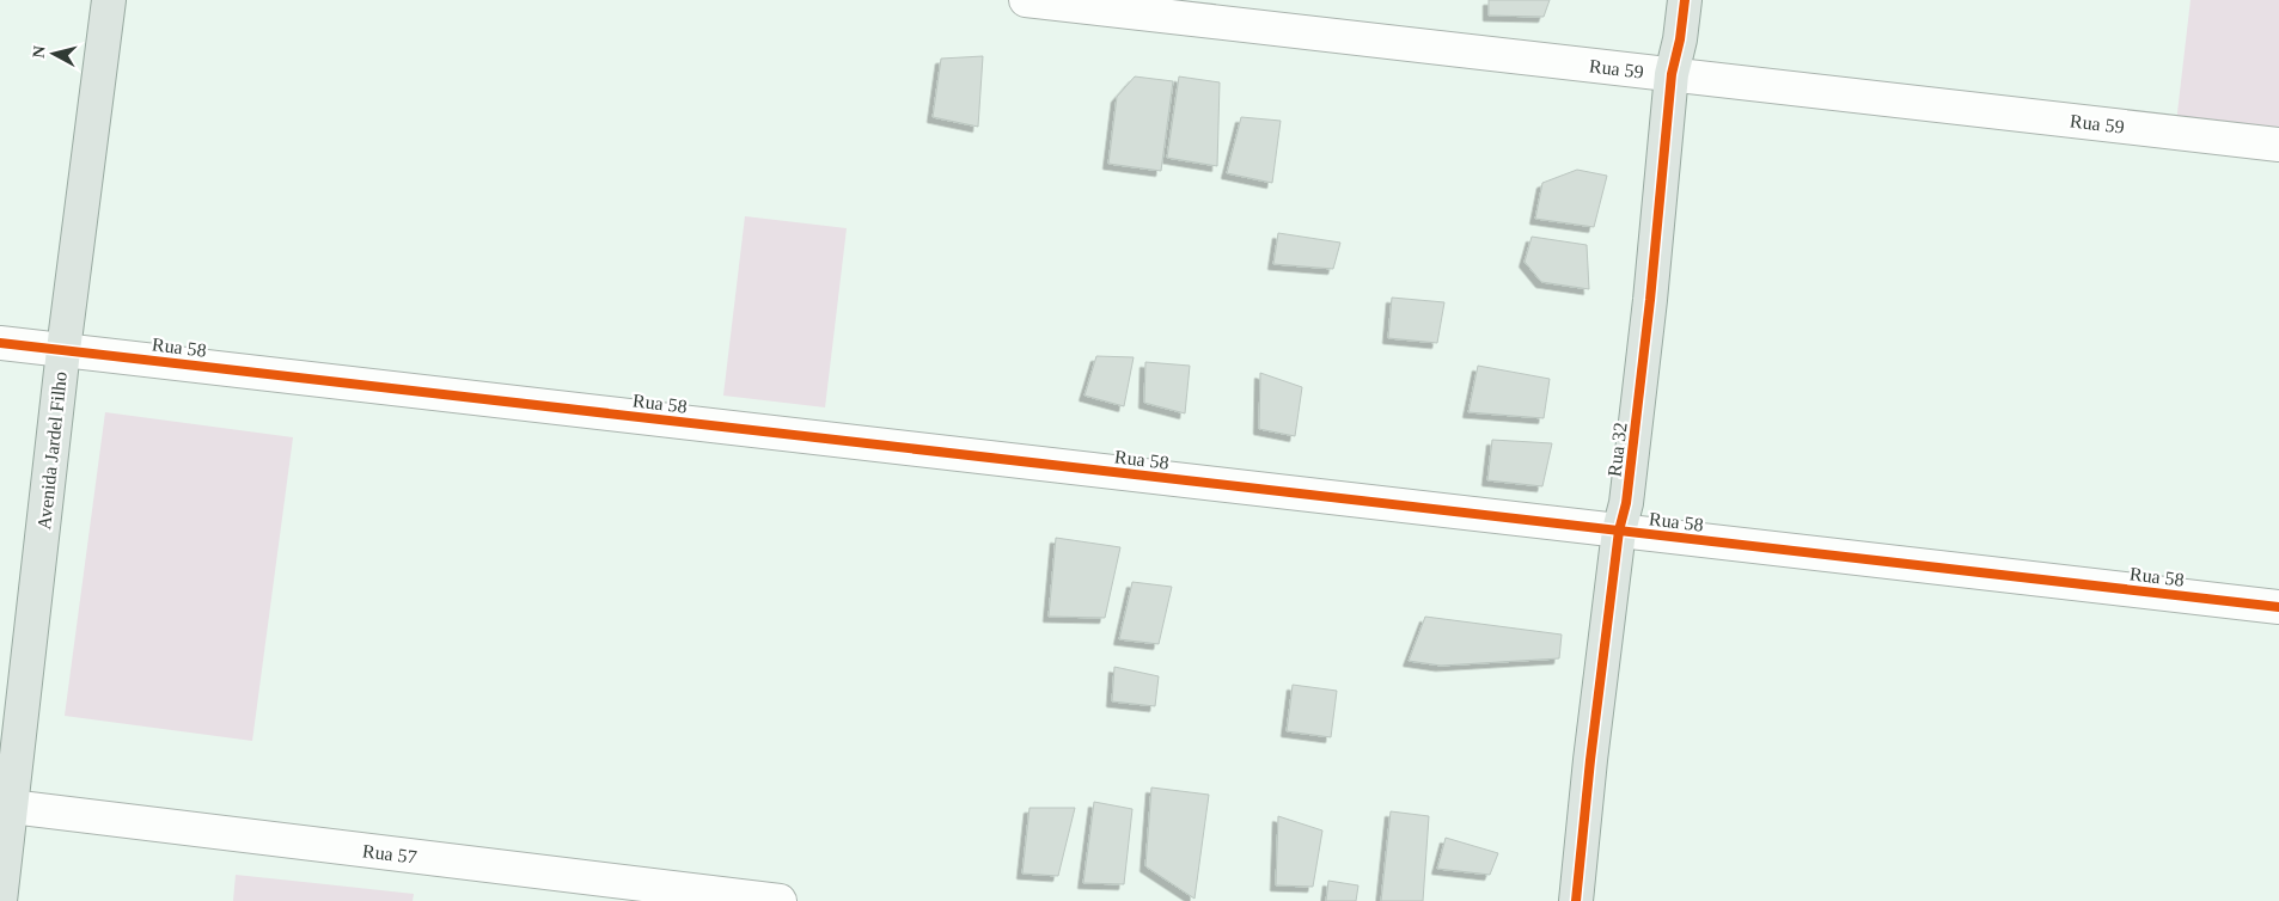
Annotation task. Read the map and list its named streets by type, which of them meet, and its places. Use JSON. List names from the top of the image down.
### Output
{
  "streets": {
    "main road": ["Rua 32", "Avenida Jardel Filho"],
    "street": ["Rua 59", "Rua 58", "Rua 57"]
  },
  "crossings": [
    ["Rua 59", "Rua 32"],
    ["Rua 58", "Rua 32"],
    ["Rua 58", "Avenida Jardel Filho"],
    ["Avenida Jardel Filho", "Rua 57"]
  ],
  "north": "left"
}
